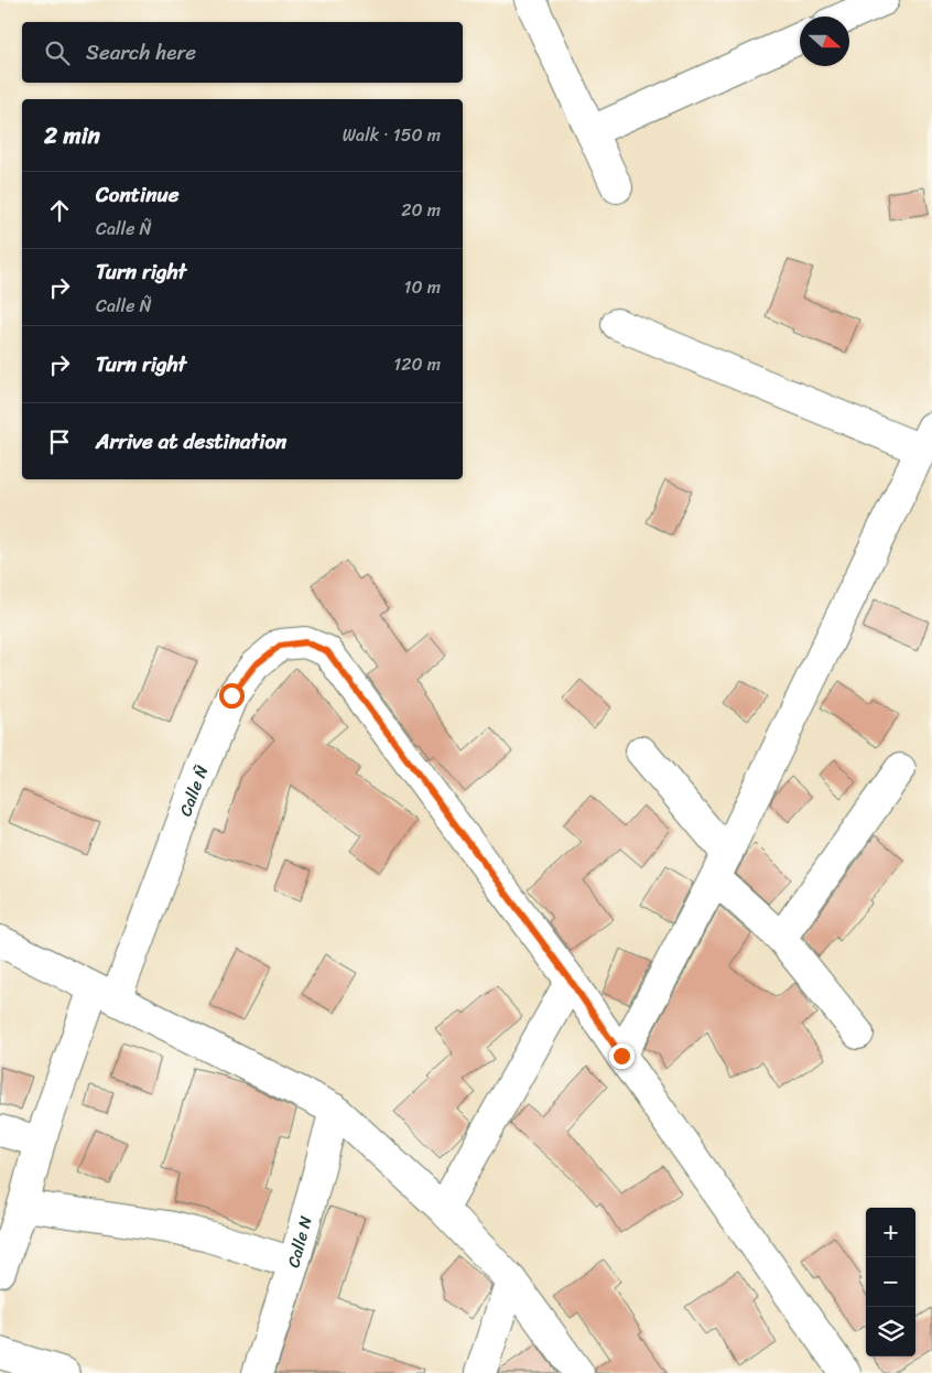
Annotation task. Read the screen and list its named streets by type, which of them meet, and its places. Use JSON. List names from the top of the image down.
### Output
{
  "streets": {
    "street": ["Calle Ñ", "Calle N"]
  },
  "north": "right",
  "page": {
    "search": "Search here",
    "heading": ["2 min", "Walk · 150 m"],
    "list": [
      ["Continue", "Calle Ñ", "20 m"],
      ["Turn right", "Calle Ñ", "10 m"],
      ["Turn right", "120 m"],
      "Arrive at destination"
    ],
    "map_buttons": ["+", "−"]
  }
}
